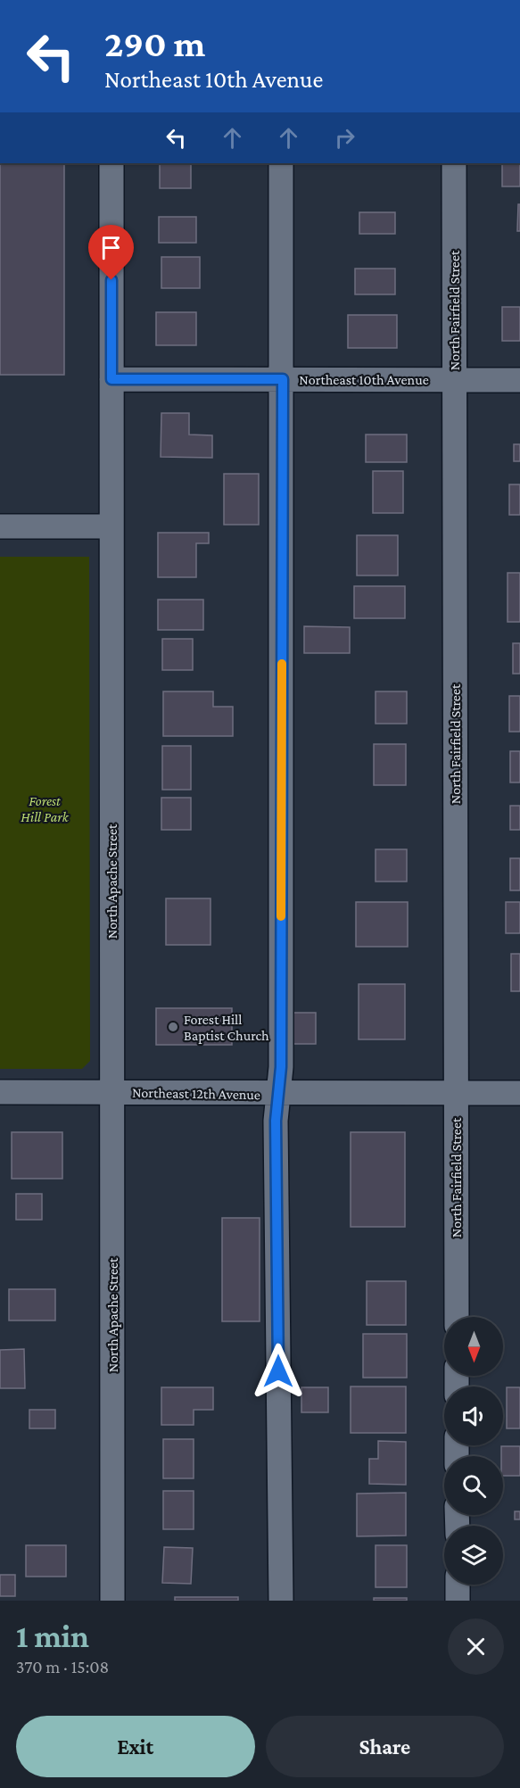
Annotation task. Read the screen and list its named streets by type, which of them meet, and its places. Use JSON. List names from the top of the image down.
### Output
{
  "streets": {
    "street": [
      "North Fairfield Street",
      "Northeast 10th Avenue",
      "North Apache Street",
      "Northeast 12th Avenue"
    ]
  },
  "crossings": [
    ["North Fairfield Street", "Northeast 10th Avenue"],
    ["North Fairfield Street", "Northeast 12th Avenue"],
    ["Northeast 10th Avenue", "North Apache Street"],
    ["North Apache Street", "Northeast 12th Avenue"]
  ],
  "parks": ["Forest Hill Park"],
  "places": ["Forest Hill Baptist Church"],
  "north": "bottom",
  "page": {
    "turn": ["290 m", "Northeast 10th Avenue"],
    "heading": ["1 min", "370 m · 15:08"],
    "buttons": ["Exit", "Share"]
  }
}
